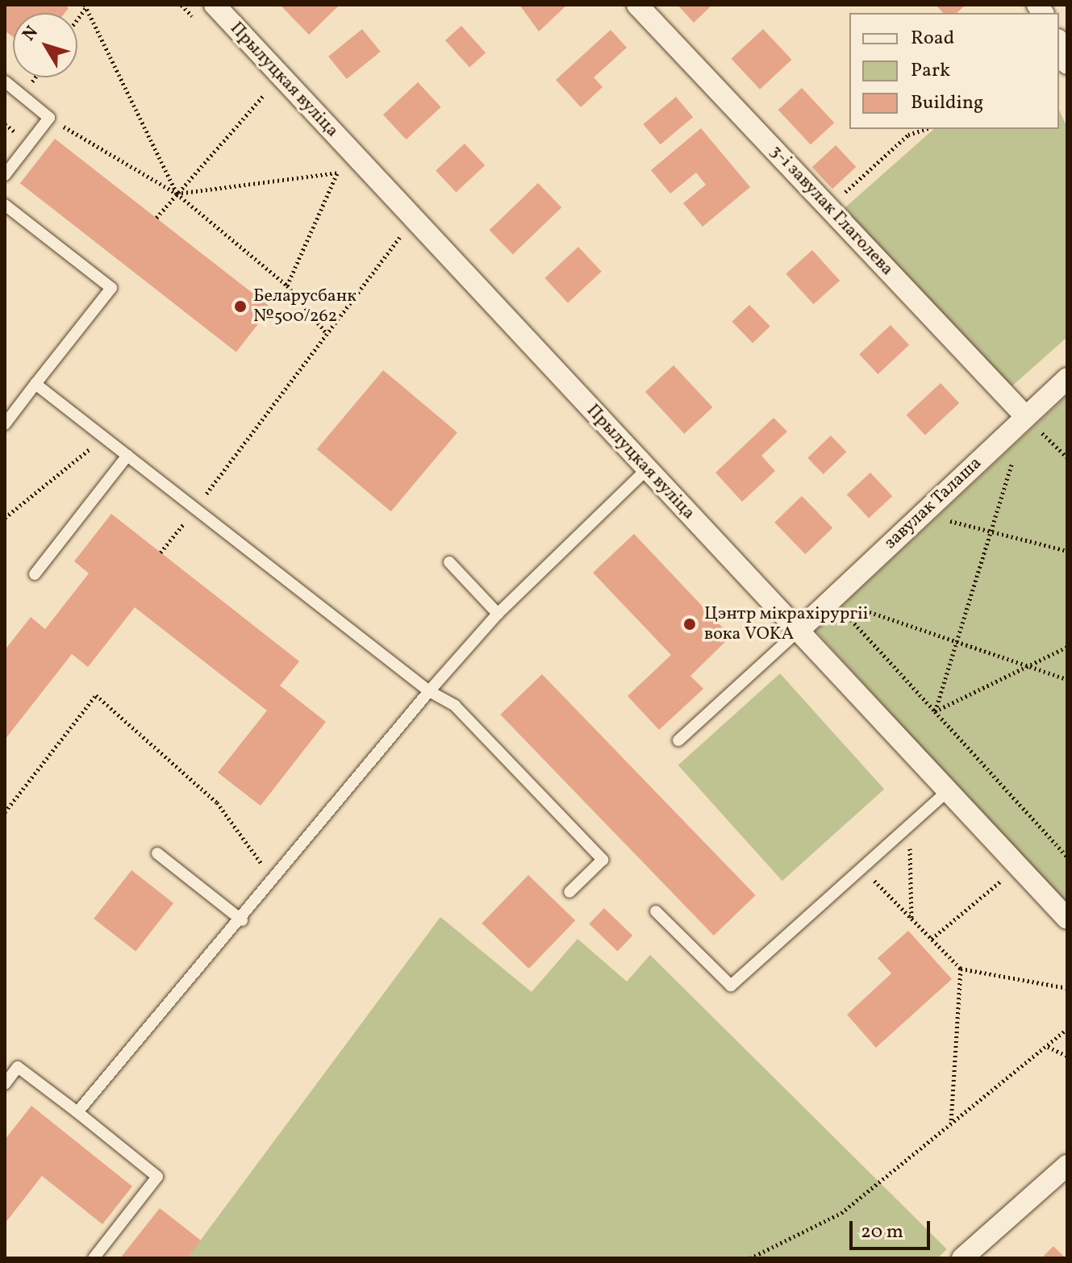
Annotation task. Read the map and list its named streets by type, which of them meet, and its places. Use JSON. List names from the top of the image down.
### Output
{
  "streets": {
    "street": ["Прылуцкая вуліца", "3-і завулак Глаголева", "завулак Талаша"]
  },
  "crossings": [
    ["Прылуцкая вуліца", "завулак Талаша"],
    ["3-і завулак Глаголева", "завулак Талаша"]
  ],
  "places": ["Беларусбанк №500/262", "Цэнтр мікрахірургіі вока VOKA"],
  "legend": ["Road", "Park", "Building"],
  "scale_bar": "20 m",
  "north": "top left"
}
